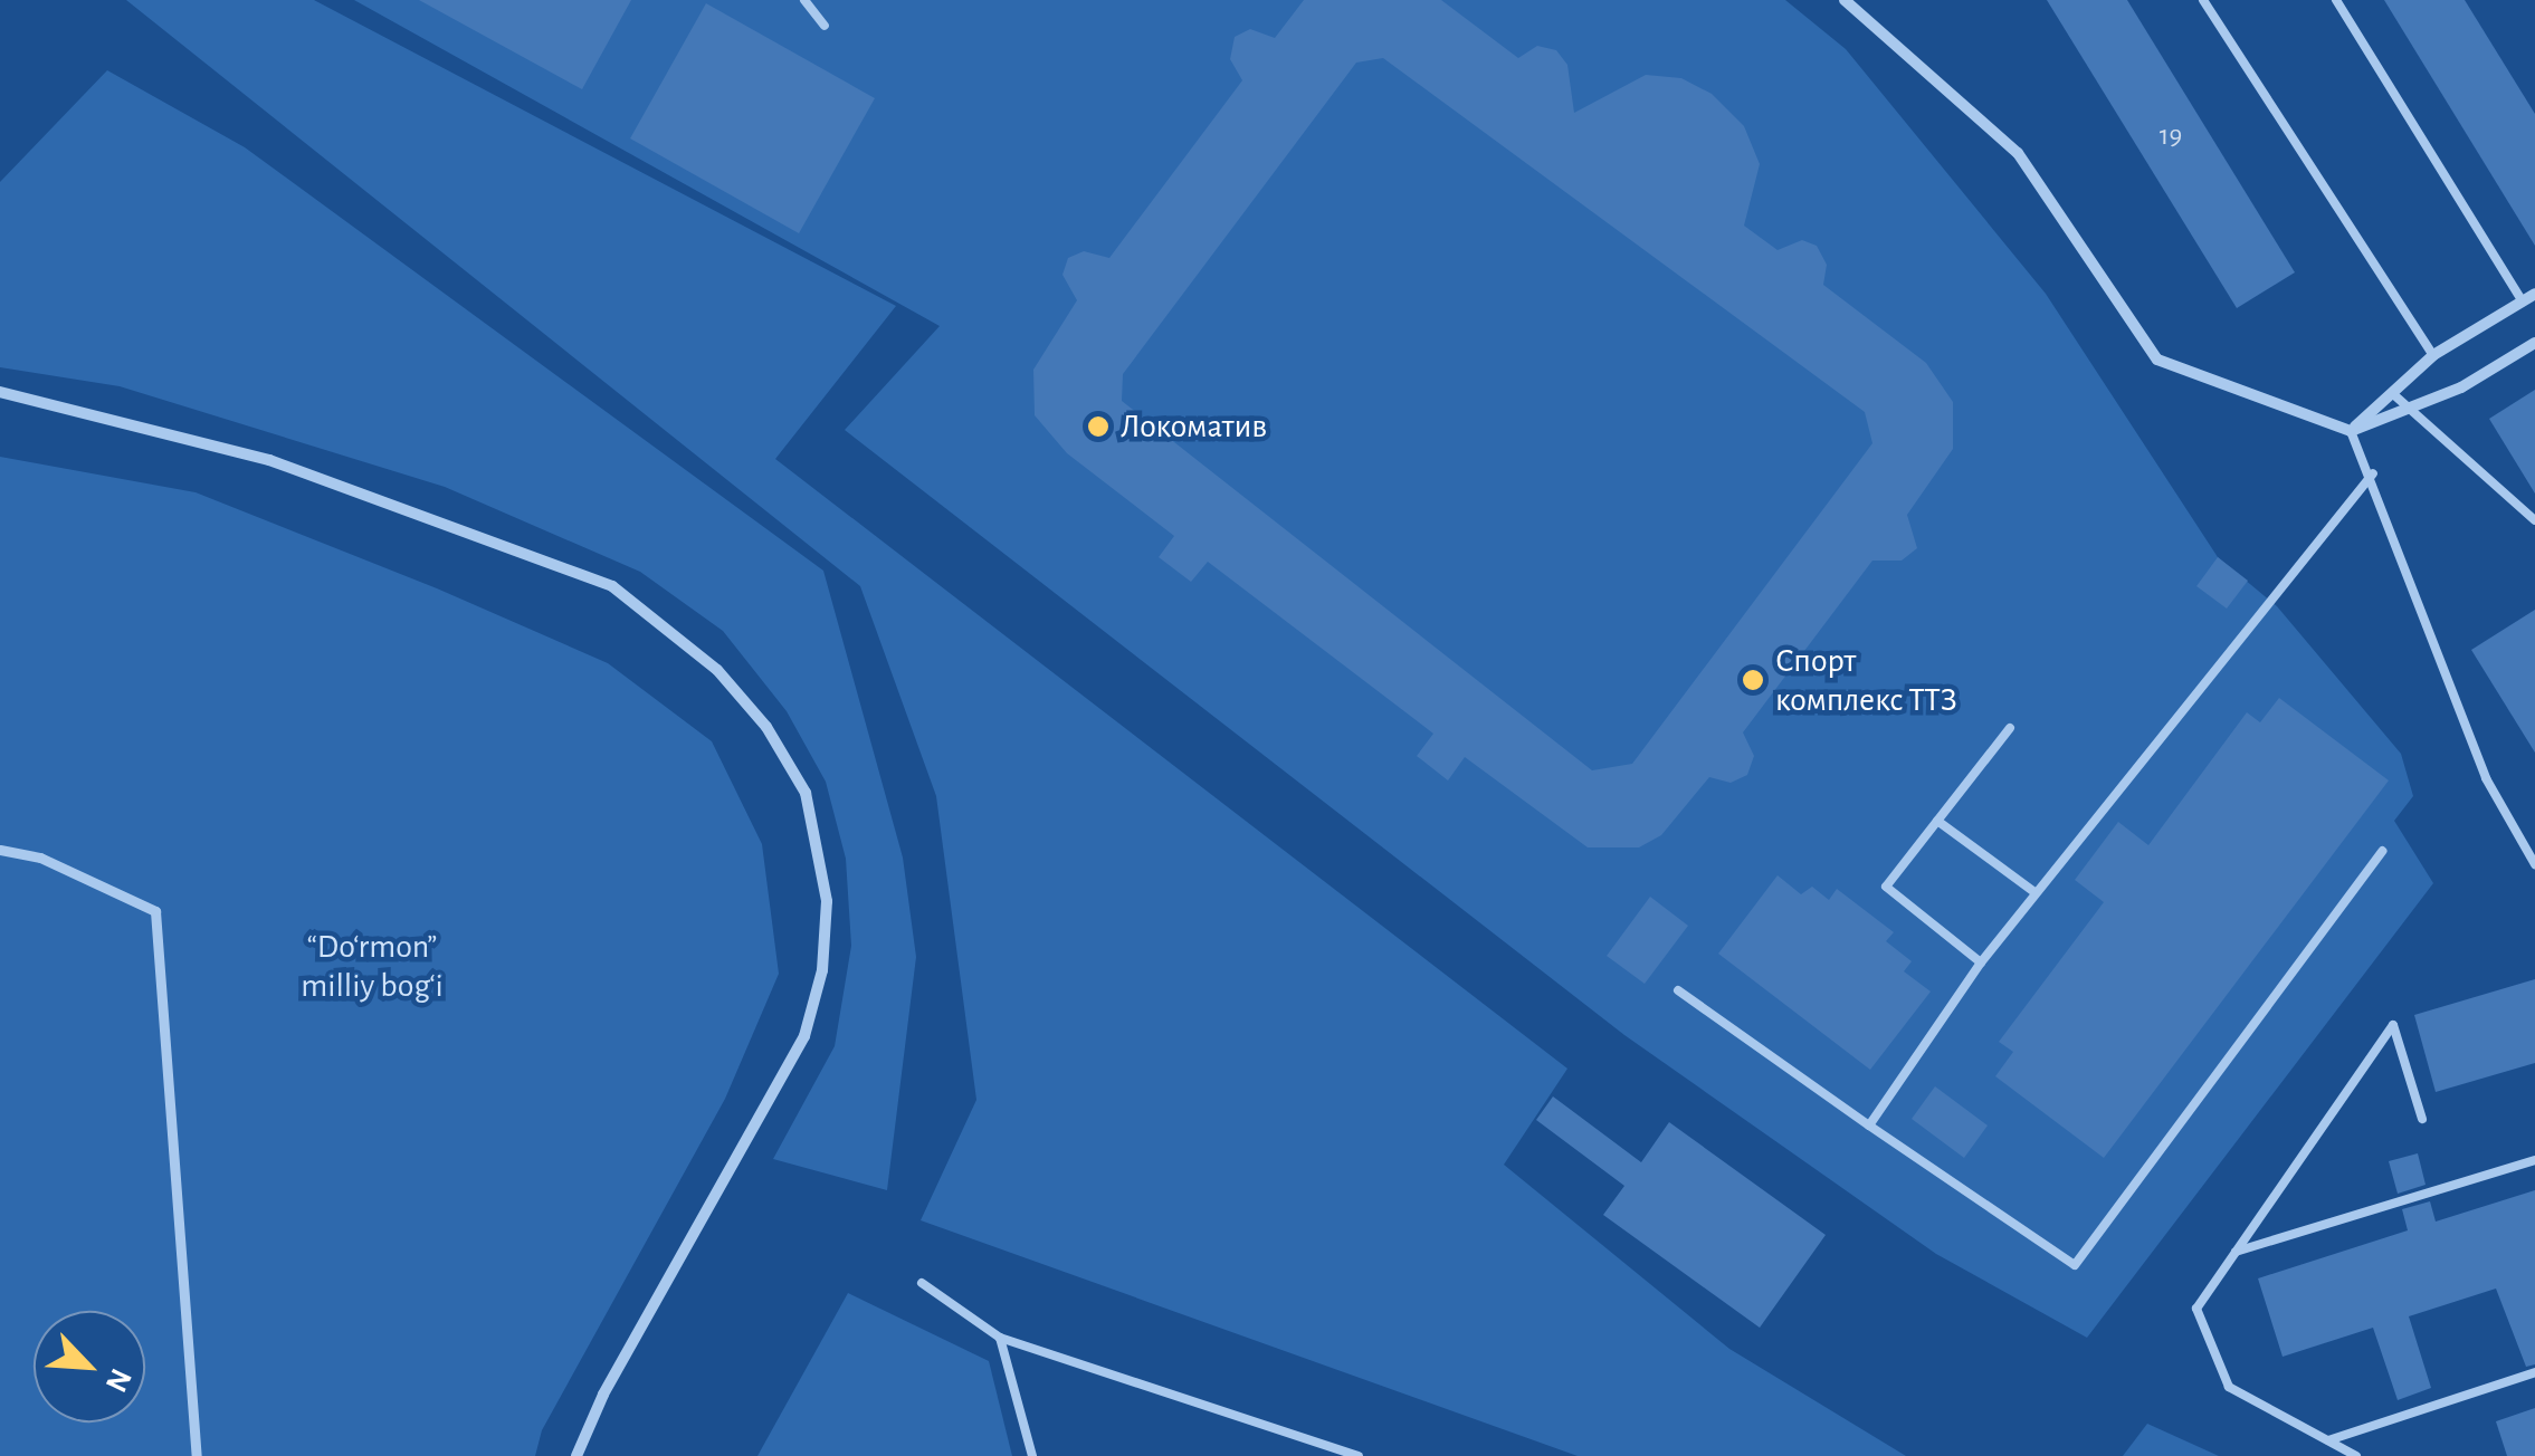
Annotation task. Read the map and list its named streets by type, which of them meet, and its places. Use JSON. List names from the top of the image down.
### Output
{
  "parks": ["“Do‘rmon” milliy bog‘i"],
  "places": ["Локоматив", "Спорт комплекс ТТЗ"],
  "house_numbers": ["19"],
  "north": "bottom right"
}
